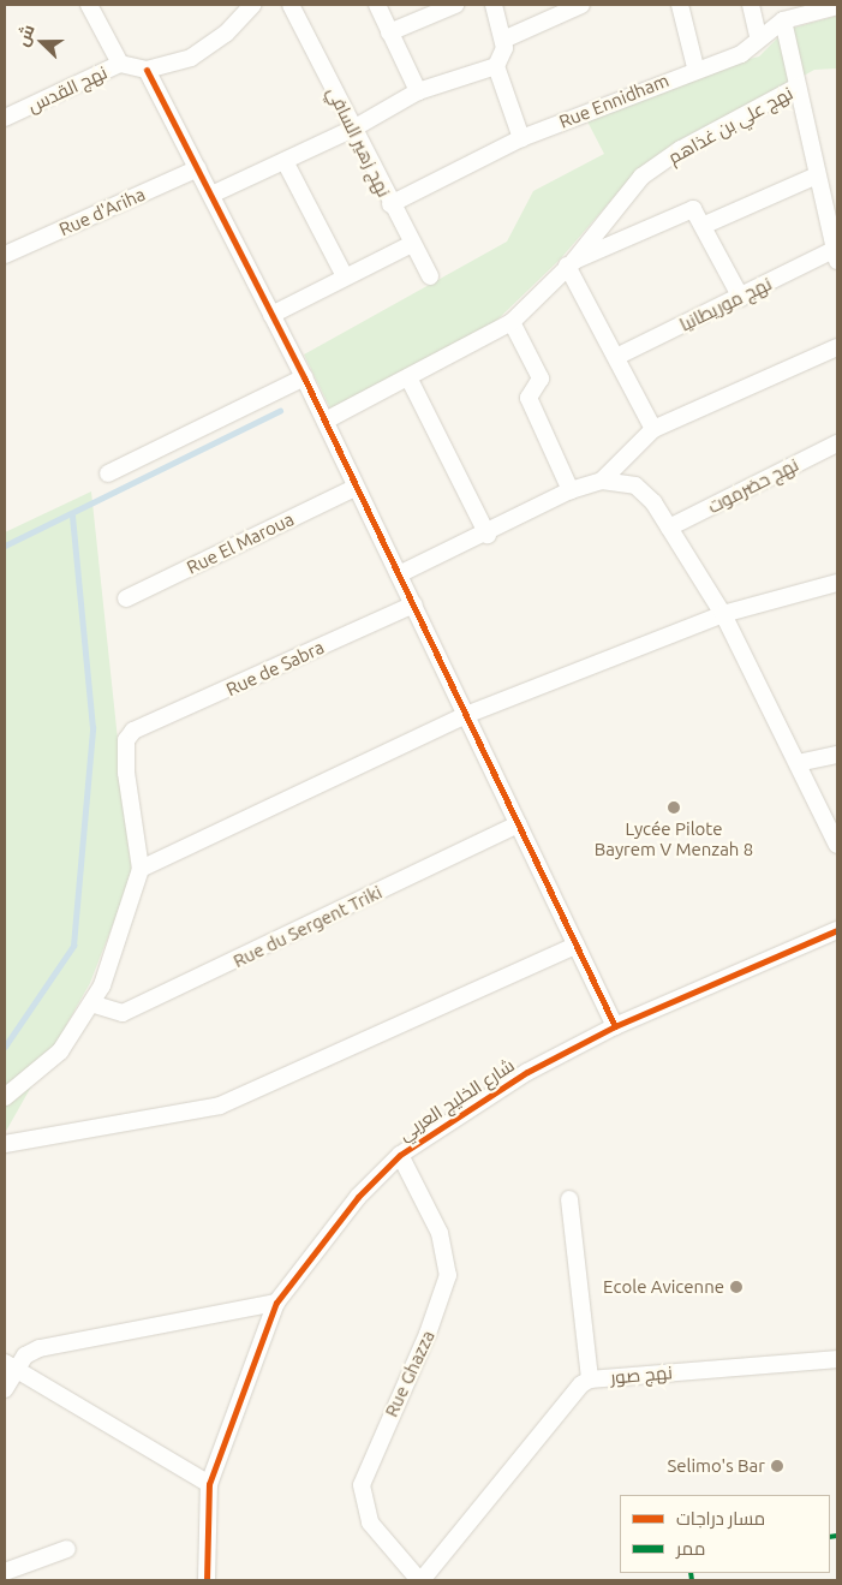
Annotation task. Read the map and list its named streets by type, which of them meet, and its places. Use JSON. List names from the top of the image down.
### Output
{
  "streets": {
    "street": [
      "نهج القدس",
      "Rue Ennidham",
      "نهج علي بن غذاهم",
      "نهج زهير السافي",
      "Rue d'Ariha",
      "نهج موريطانيا",
      "نهج حضرموت",
      "Rue El Maroua",
      "Rue de Sabra",
      "Rue du Sergent Triki",
      "شارع الخليج العربي",
      "Rue Ghazza",
      "نهج صور"
    ]
  },
  "crossings": [
    ["Rue Ennidham", "نهج زهير السافي"],
    ["نهج علي بن غذاهم", "نهج موريطانيا"],
    ["شارع الخليج العربي", "Rue Ghazza"]
  ],
  "places": ["Lycée Pilote Bayrem V Menzah 8", "Ecole Avicenne", "Selimo's Bar"],
  "legend": ["مسار دراجات", "ممر"],
  "north": "left"
}
